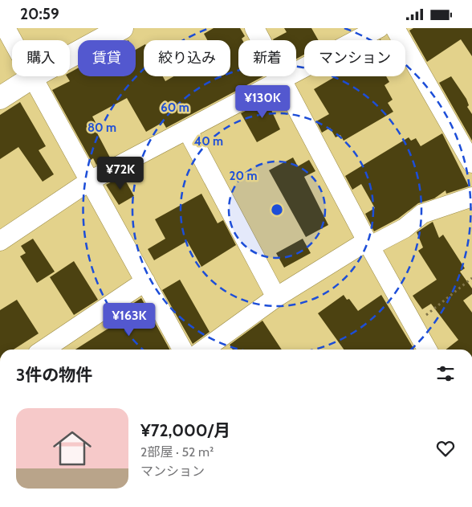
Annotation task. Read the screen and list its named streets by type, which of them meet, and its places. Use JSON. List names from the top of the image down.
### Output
{
  "page": {
    "status": "20:59",
    "chip": [
      "購入",
      "賃貸",
      "絞り込み",
      "新着",
      "マンション"
    ],
    "price": ["¥130K", "¥72K", "¥163K"],
    "heading": "3件の物件",
    "list": [
      {
        "name": "¥72,000/月",
        "note": "2部屋 · 52 m² · マンション"
      }
    ]
  },
  "rings": [
    "60 m",
    "80 m",
    "40 m",
    "20 m"
  ]
}
